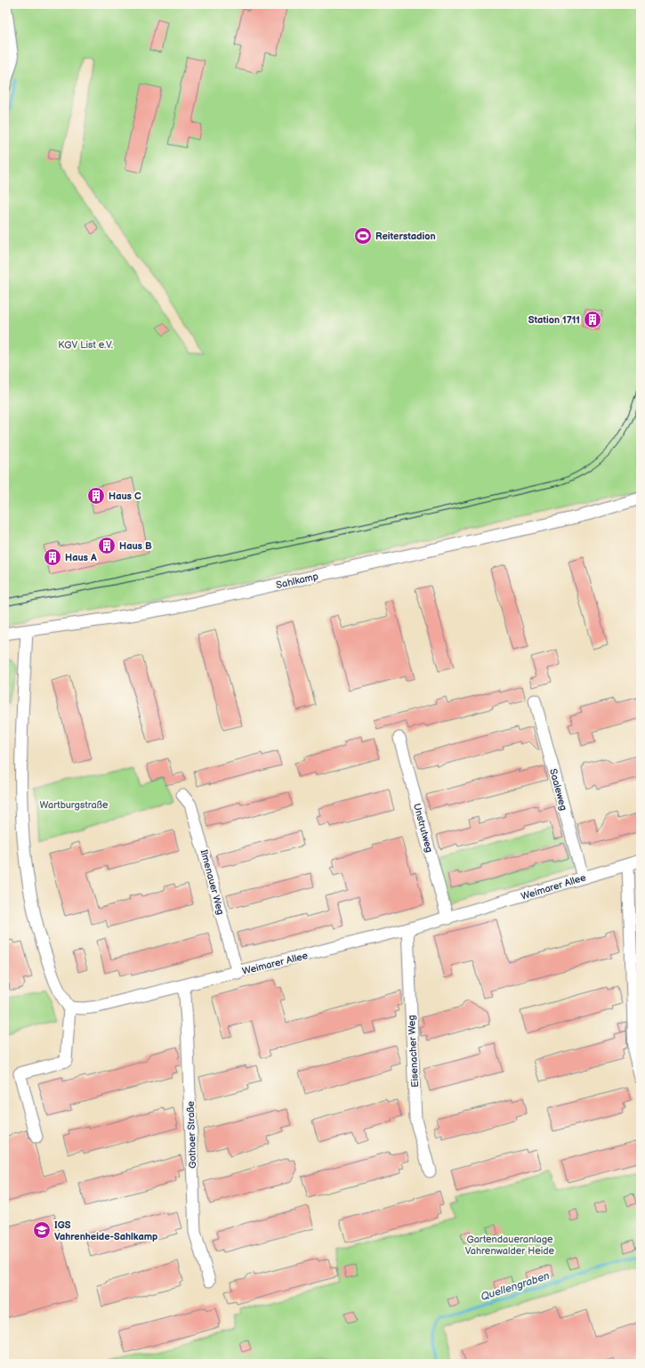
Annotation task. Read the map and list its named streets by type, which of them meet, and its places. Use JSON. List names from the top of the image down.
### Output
{
  "streets": {
    "street": [
      "Sahlkamp",
      "Saaleweg",
      "Unstrutweg",
      "Ilmenauer Weg",
      "Weimarer Allee",
      "Eisenacher Weg",
      "Gothaer Straße"
    ]
  },
  "crossings": [
    ["Saaleweg", "Weimarer Allee"],
    ["Unstrutweg", "Weimarer Allee"],
    ["Ilmenauer Weg", "Weimarer Allee"],
    ["Weimarer Allee", "Eisenacher Weg"],
    ["Weimarer Allee", "Gothaer Straße"]
  ],
  "water": ["Quellengraben"],
  "parks": ["KGV List e.V.", "Wartburgstraße", "Gartendaueranlage Vahrenwalder Heide"],
  "places": {
    "sports": ["Reiterstadion"],
    "building": [
      "Station 1711",
      "Haus C",
      "Haus B",
      "Haus A"
    ],
    "school or university": ["IGS Vahrenheide-Sahlkamp"]
  }
}
